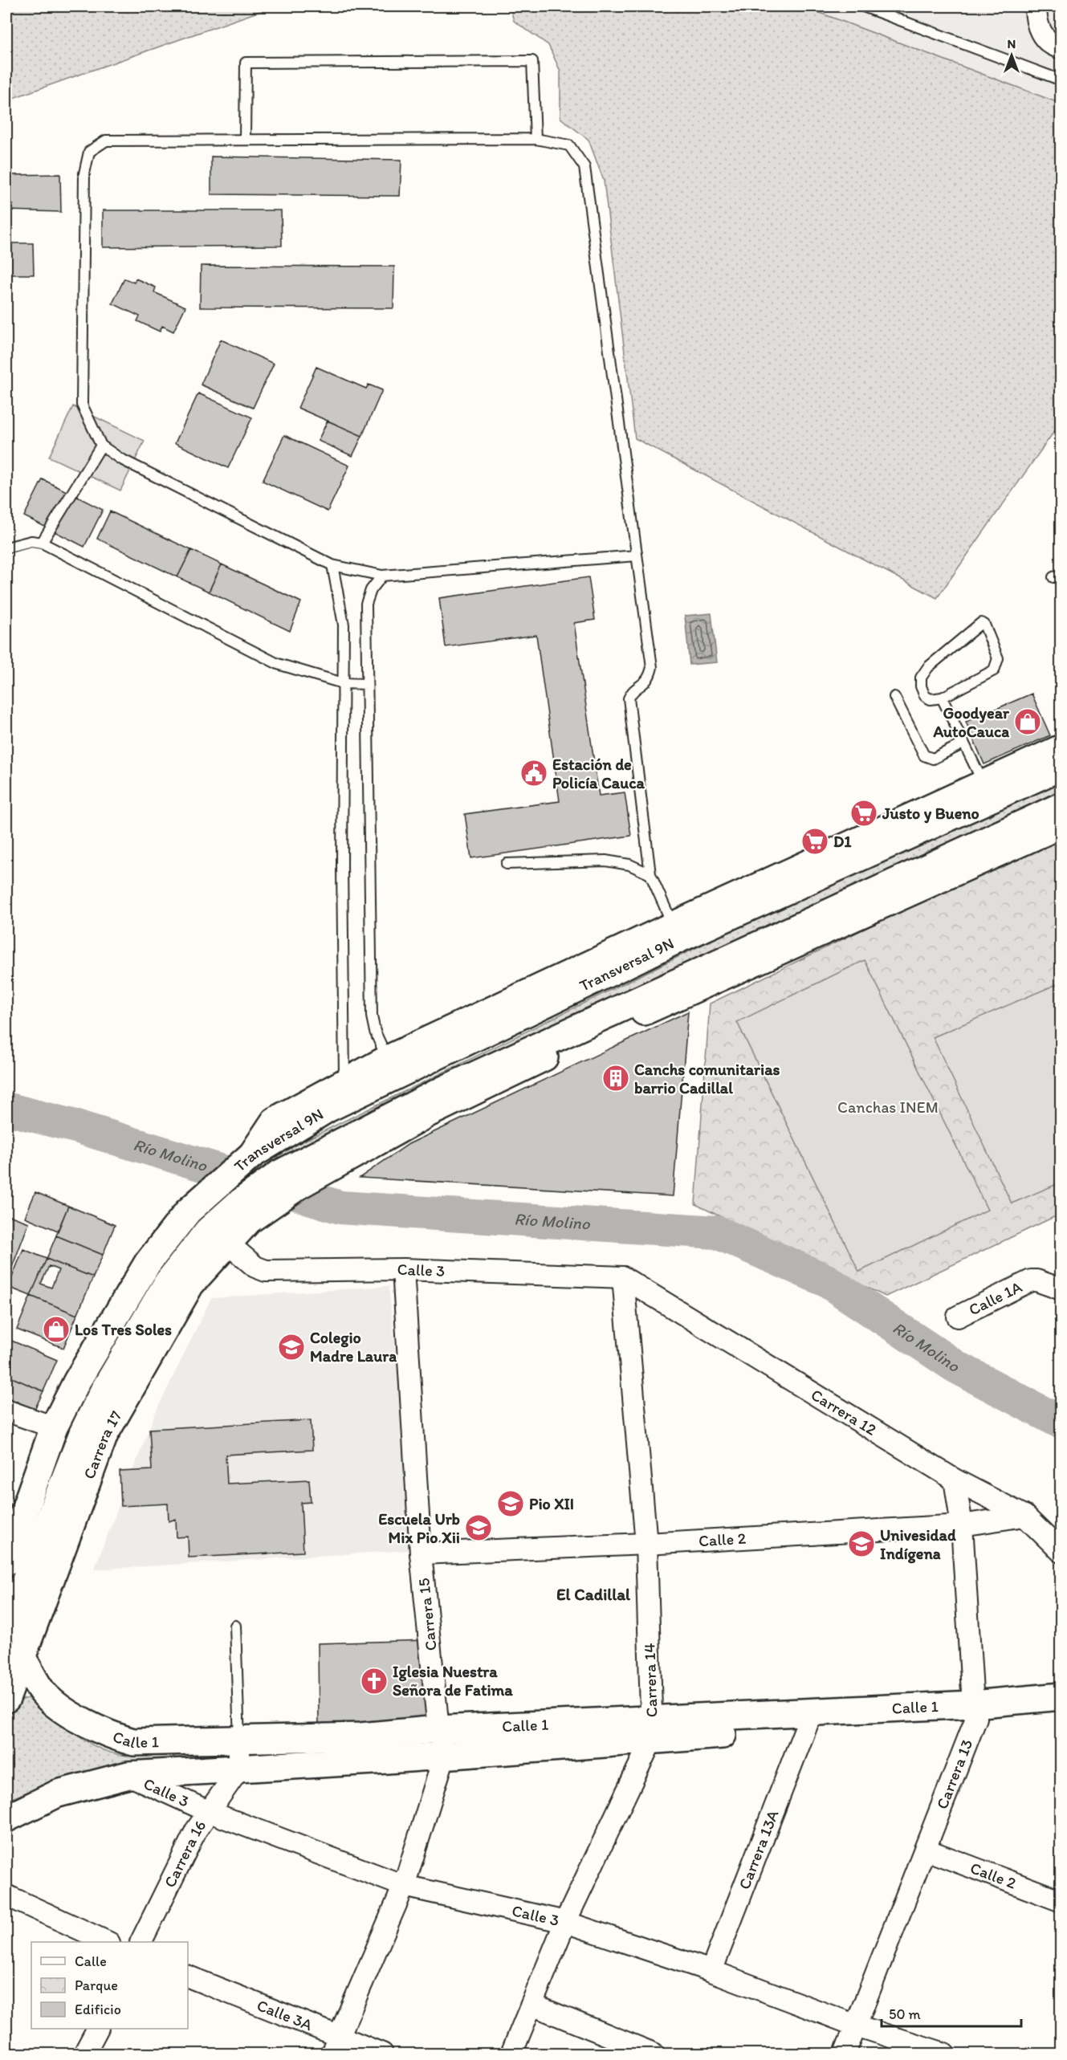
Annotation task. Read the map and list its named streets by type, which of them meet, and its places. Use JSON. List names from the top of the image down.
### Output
{
  "streets": {
    "main road": ["Transversal 9N", "Carrera 17", "Calle 1"],
    "street": [
      "Calle 3",
      "Calle 1A",
      "Carrera 12",
      "Calle 2",
      "Carrera 15",
      "Carrera 14",
      "Carrera 13",
      "Carrera 13A",
      "Carrera 16",
      "Calle 3A"
    ]
  },
  "crossings": [
    ["Transversal 9N", "Carrera 17"],
    ["Calle 3", "Carrera 12"],
    ["Calle 3", "Carrera 17"],
    ["Calle 3", "Carrera 15"],
    ["Calle 3", "Carrera 14"],
    ["Calle 3", "Calle 1"],
    ["Calle 3", "Carrera 13"],
    ["Calle 3", "Carrera 13A"],
    ["Calle 3", "Carrera 16"],
    ["Carrera 12", "Calle 2"],
    ["Carrera 12", "Carrera 14"],
    ["Carrera 12", "Carrera 13"],
    ["Carrera 17", "Calle 1"],
    ["Calle 2", "Carrera 15"],
    ["Calle 2", "Carrera 14"],
    ["Calle 2", "Carrera 13"],
    ["Carrera 15", "Calle 1"],
    ["Carrera 14", "Calle 1"],
    ["Calle 1", "Carrera 13"],
    ["Calle 1", "Carrera 13A"],
    ["Calle 1", "Carrera 16"]
  ],
  "districts": ["El Cadillal"],
  "water": ["Río Molino"],
  "parks": ["Canchas INEM"],
  "places": {
    "shop": ["Goodyear AutoCauca", "Los Tres Soles"],
    "public building": ["Estación de Policía Cauca"],
    "supermarket": ["Justo y Bueno", "D1"],
    "building": ["Canchs comunitarias barrio Cadillal"],
    "school or university": [
      "Colegio Madre Laura",
      "Pio XII",
      "Escuela Urb Mix Pio Xii",
      "Univesidad Indígena"
    ],
    "church": ["Iglesia Nuestra Señora de Fatima"]
  },
  "legend": ["Calle", "Parque", "Edificio"],
  "scale_bar": "50 m",
  "north": "top"
}
